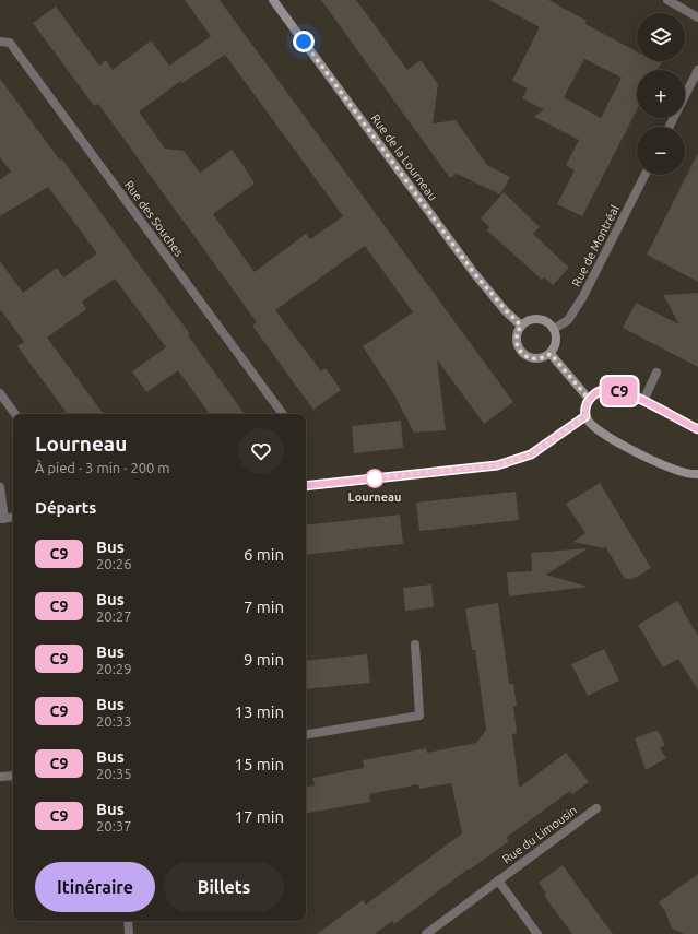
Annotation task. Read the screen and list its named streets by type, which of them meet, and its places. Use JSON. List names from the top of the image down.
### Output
{
  "streets": {
    "street": [
      "Rue de la Lourneau",
      "Rue des Souches",
      "Rue de Montréal",
      "Rue du Limousin"
    ]
  },
  "crossings": [
    ["Rue de la Lourneau", "Rue de Montréal"]
  ],
  "places": ["Lourneau"],
  "lines": ["bus line C9"],
  "page": {
    "on_map": "C9",
    "map_buttons": ["+", "−"],
    "heading": [
      ["Lourneau", "À pied · 3 min · 200 m"],
      "Départs"
    ],
    "list": [
      {
        "mark": "C9",
        "name": "Bus",
        "note": "20:26",
        "value": "6 min"
      },
      {
        "mark": "C9",
        "name": "Bus",
        "note": "20:27",
        "value": "7 min"
      },
      {
        "mark": "C9",
        "name": "Bus",
        "note": "20:29",
        "value": "9 min"
      },
      {
        "mark": "C9",
        "name": "Bus",
        "note": "20:33",
        "value": "13 min"
      },
      {
        "mark": "C9",
        "name": "Bus",
        "note": "20:35",
        "value": "15 min"
      },
      {
        "mark": "C9",
        "name": "Bus",
        "note": "20:37",
        "value": "17 min"
      }
    ],
    "buttons": ["Itinéraire", "Billets"]
  }
}
